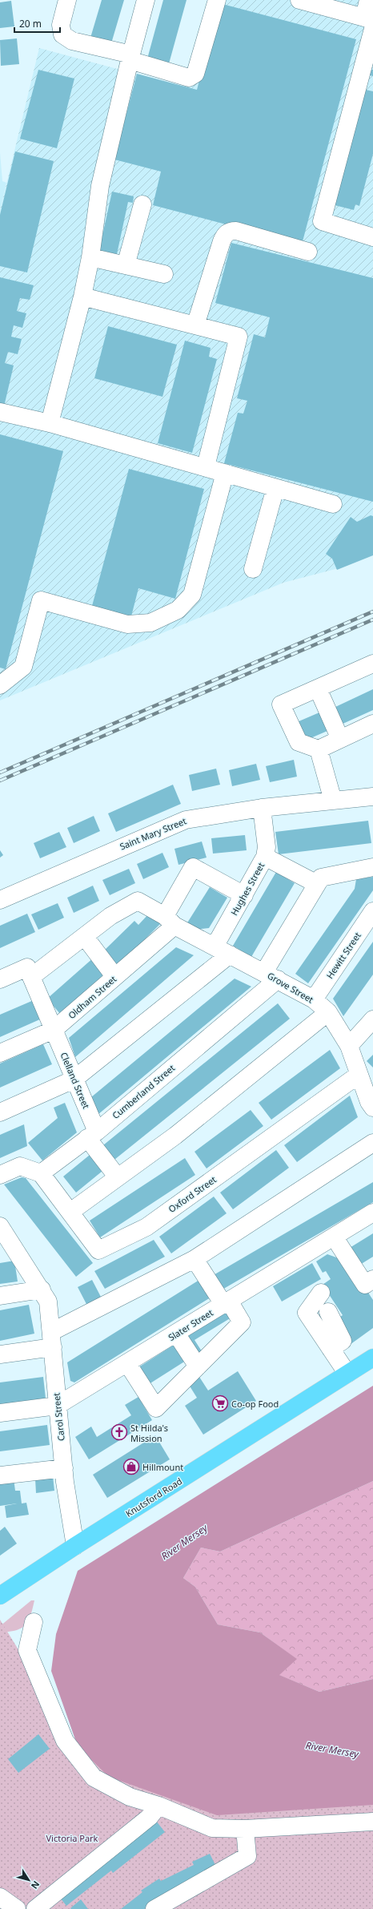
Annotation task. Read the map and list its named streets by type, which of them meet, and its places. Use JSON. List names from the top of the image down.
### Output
{
  "streets": {
    "highway": ["Knutsford Road"],
    "street": [
      "Saint Mary Street",
      "Hughes Street",
      "Hewitt Street",
      "Grove Street",
      "Oldham Street",
      "Clelland Street",
      "Cumberland Street",
      "Oxford Street",
      "Slater Street",
      "Carol Street"
    ]
  },
  "crossings": [
    ["Saint Mary Street", "Hughes Street"],
    ["Hughes Street", "Grove Street"],
    ["Hewitt Street", "Grove Street"],
    ["Grove Street", "Oldham Street"],
    ["Grove Street", "Cumberland Street"],
    ["Grove Street", "Oxford Street"],
    ["Oldham Street", "Clelland Street"],
    ["Clelland Street", "Cumberland Street"],
    ["Cumberland Street", "Oxford Street"],
    ["Slater Street", "Carol Street"],
    ["Carol Street", "Knutsford Road"]
  ],
  "water": ["River Mersey"],
  "parks": ["Victoria Park"],
  "places": {
    "supermarket": ["Co-op Food"],
    "church": ["St Hilda's Mission"],
    "shop": ["Hillmount"]
  },
  "scale_bar": "20 m",
  "north": "bottom right"
}
